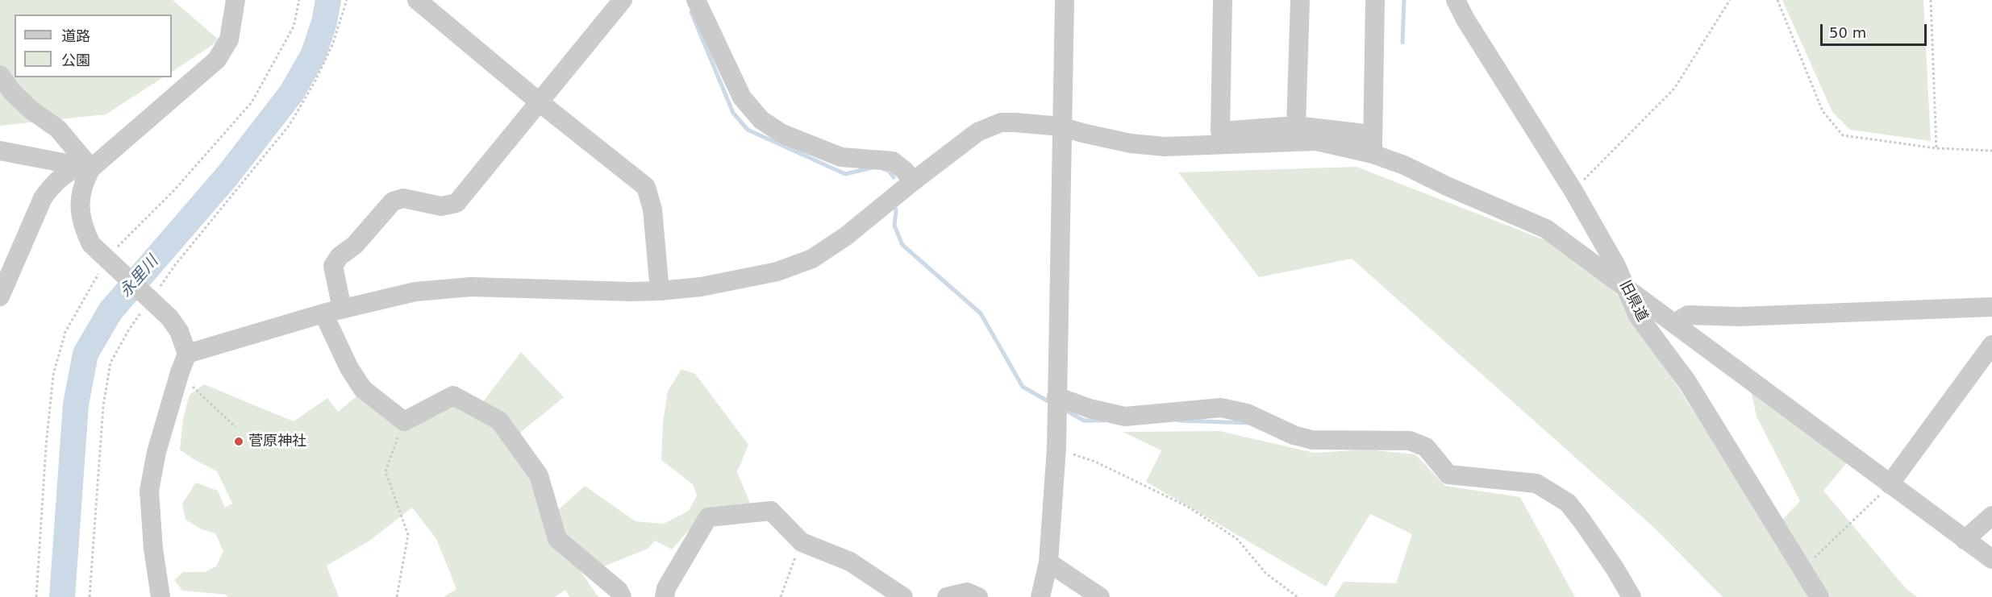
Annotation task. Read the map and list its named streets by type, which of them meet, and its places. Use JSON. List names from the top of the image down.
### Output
{
  "streets": {
    "street": ["旧県道"]
  },
  "water": ["永里川"],
  "places": ["菅原神社"],
  "legend": ["道路", "公園"],
  "scale_bar": "50 m"
}
